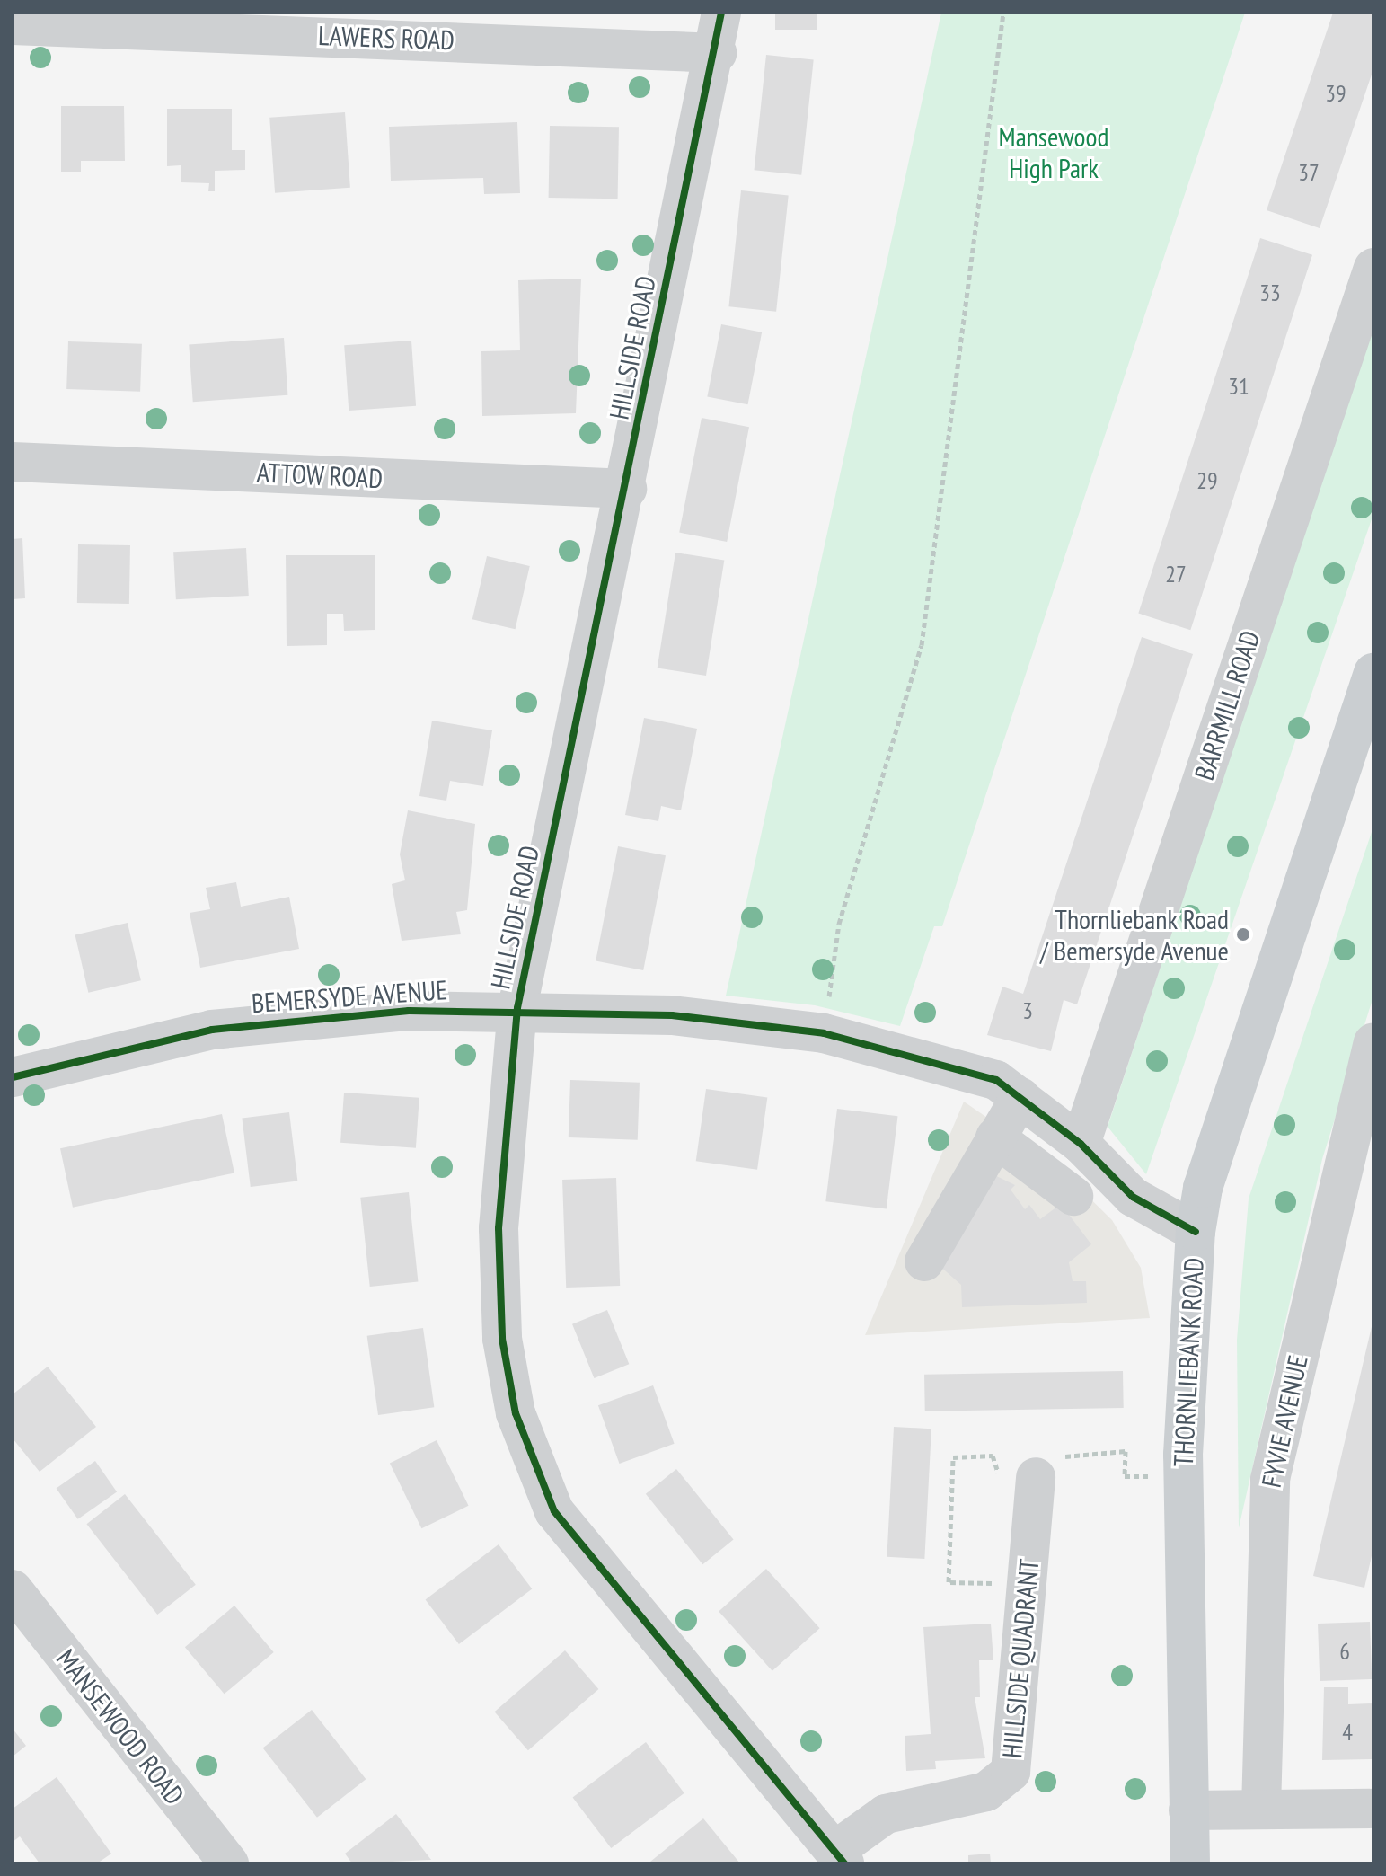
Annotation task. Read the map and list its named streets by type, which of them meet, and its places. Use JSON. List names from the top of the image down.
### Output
{
  "streets": {
    "main road": ["THORNLIEBANK ROAD"],
    "street": [
      "LAWERS ROAD",
      "HILLSIDE ROAD",
      "ATTOW ROAD",
      "BARRMILL ROAD",
      "BEMERSYDE AVENUE",
      "FYVIE AVENUE",
      "HILLSIDE QUADRANT",
      "MANSEWOOD ROAD"
    ]
  },
  "crossings": [
    ["LAWERS ROAD", "HILLSIDE ROAD"],
    ["HILLSIDE ROAD", "ATTOW ROAD"],
    ["HILLSIDE ROAD", "BEMERSYDE AVENUE"],
    ["HILLSIDE ROAD", "HILLSIDE QUADRANT"],
    ["BARRMILL ROAD", "BEMERSYDE AVENUE"],
    ["BEMERSYDE AVENUE", "THORNLIEBANK ROAD"]
  ],
  "parks": ["Mansewood High Park"],
  "places": ["Thornliebank Road / Bemersyde Avenue"],
  "house_numbers": [
    "39",
    "37",
    "33",
    "31",
    "29",
    "27",
    "3",
    "6",
    "4"
  ]
}
